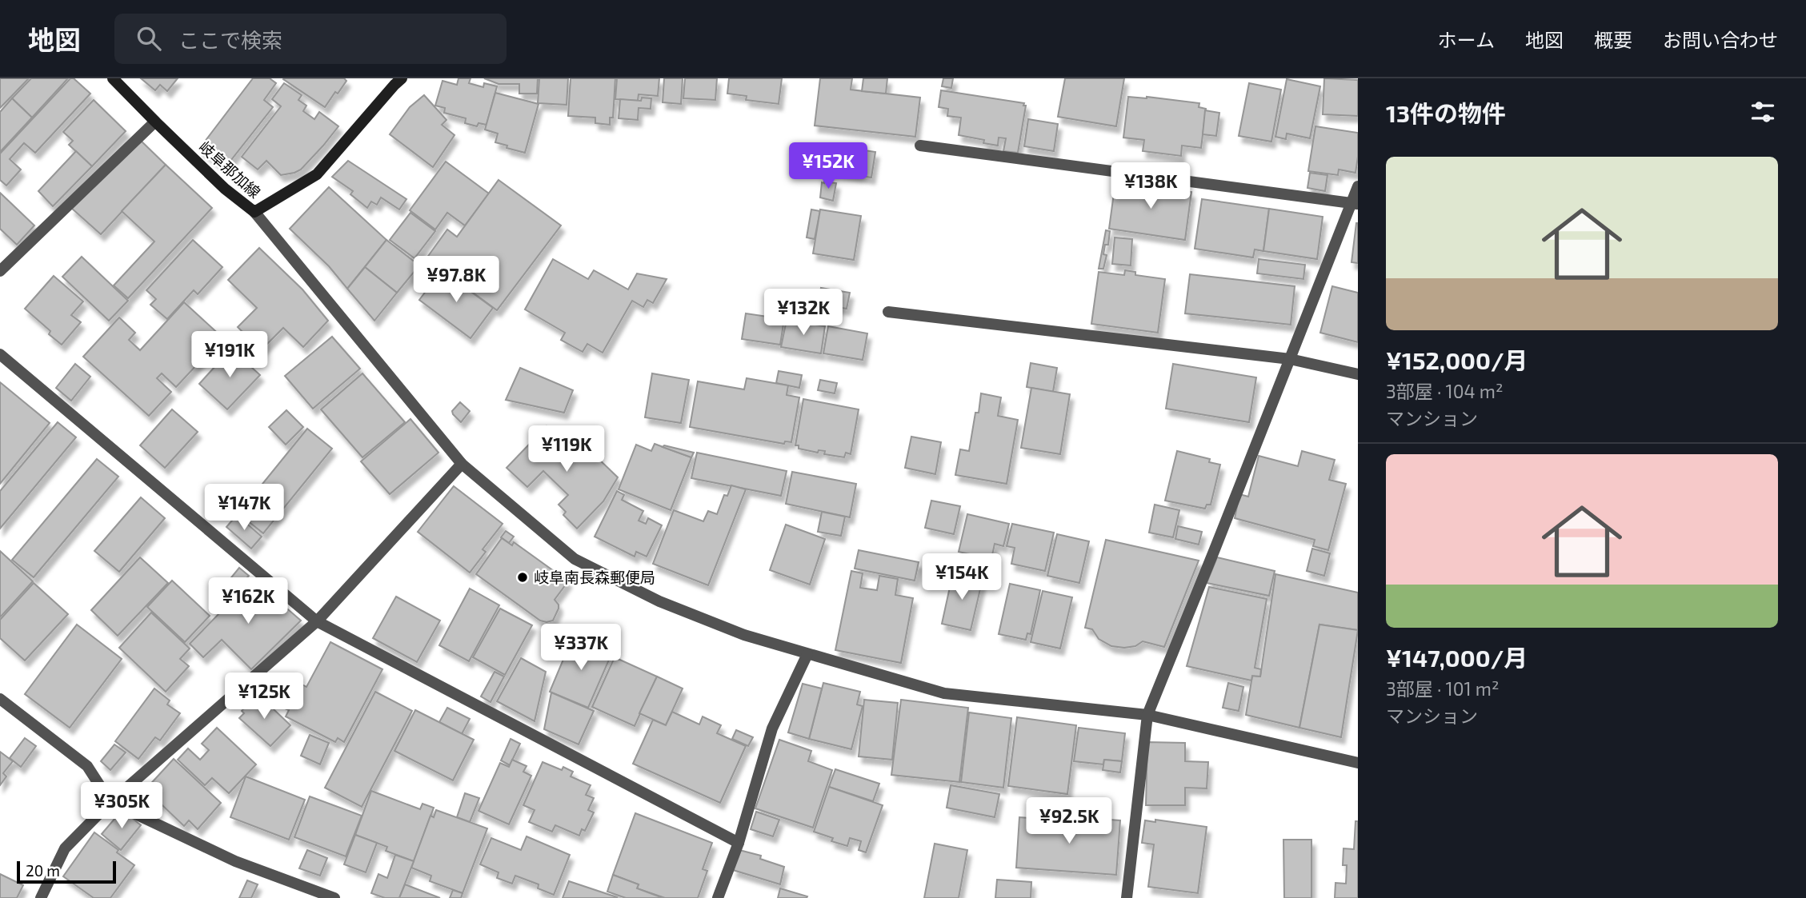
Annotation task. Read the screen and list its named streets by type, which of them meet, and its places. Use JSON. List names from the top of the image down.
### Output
{
  "streets": {
    "main road": ["岐阜那加線"]
  },
  "places": ["岐阜南長森郵便局"],
  "scale_bar": "20 m",
  "page": {
    "header": "地図",
    "search": "ここで検索",
    "nav": [
      "ホーム",
      "地図",
      "概要",
      "お問い合わせ"
    ],
    "heading": "13件の物件",
    "price": [
      "¥152K",
      "¥138K",
      "¥97.8K",
      "¥132K",
      "¥191K",
      "¥119K",
      "¥147K",
      "¥154K",
      "¥162K",
      "¥337K",
      "¥125K",
      "¥305K",
      "¥92.5K"
    ],
    "list": [
      {
        "name": "¥152,000/月",
        "note": "3部屋 · 104 m² · マンション"
      },
      {
        "name": "¥147,000/月",
        "note": "3部屋 · 101 m² · マンション"
      }
    ],
    "scale": "20 m"
  }
}
